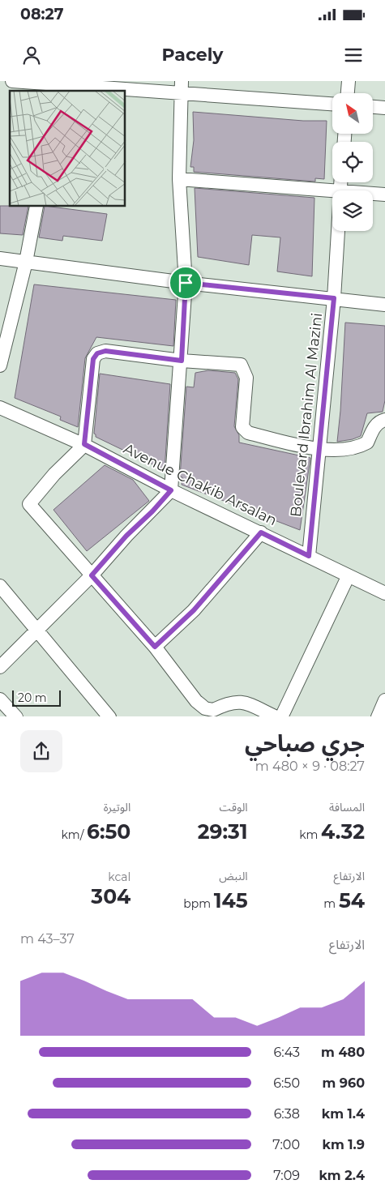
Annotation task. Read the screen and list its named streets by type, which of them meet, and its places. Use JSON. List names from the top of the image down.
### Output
{
  "streets": {
    "street": ["Boulevard Ibrahim Al Mazini", "Avenue Chakib Arsalan"]
  },
  "crossings": [
    ["Boulevard Ibrahim Al Mazini", "Avenue Chakib Arsalan"]
  ],
  "scale_bar": "20 m",
  "north": "top left",
  "page": {
    "status": "08:27",
    "header": "Pacely",
    "scale": "20 m",
    "heading": ["جري صباحي", "08:27 · 9 × 480 m"],
    "stats": [
      ["المسافة", "4.32 km"],
      ["الوقت", "29:31"],
      ["الوتيرة", "6:50 /km"],
      ["الارتفاع", "54 m"],
      ["النبض", "145 bpm"],
      ["kcal", "304"]
    ],
    "chart": ["الارتفاع", "37–43 m"],
    "list": [
      {
        "name": "480 m",
        "note": "6:43"
      },
      {
        "name": "960 m",
        "note": "6:50"
      },
      {
        "name": "1.4 km",
        "note": "6:38"
      },
      {
        "name": "1.9 km",
        "note": "7:00"
      },
      {
        "name": "2.4 km",
        "note": "7:09"
      }
    ]
  }
}
